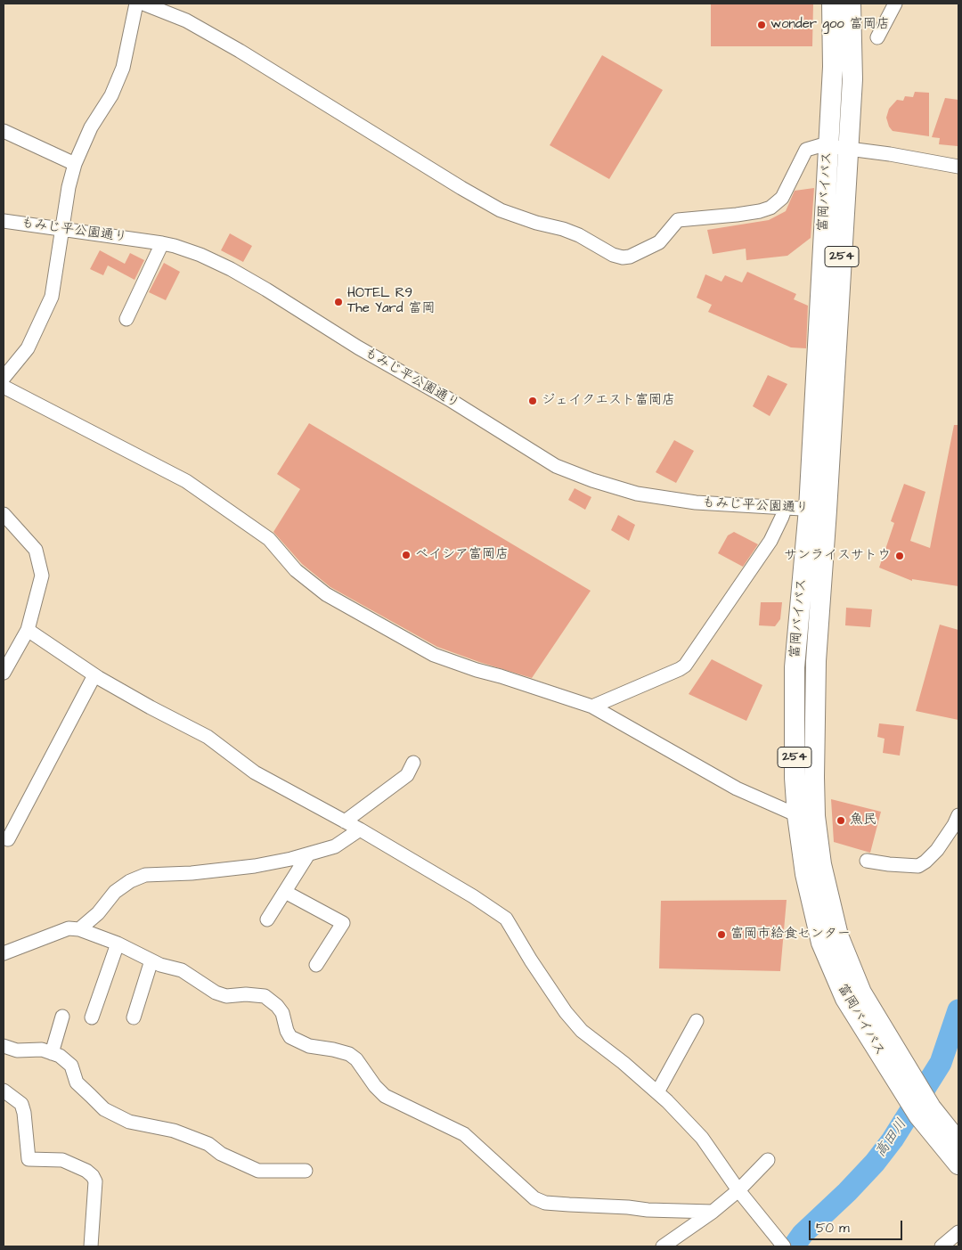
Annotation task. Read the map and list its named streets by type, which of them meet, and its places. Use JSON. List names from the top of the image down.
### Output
{
  "streets": {
    "highway": ["富岡バイパス", "254"],
    "street": ["もみじ平公園通り"]
  },
  "crossings": [
    ["富岡バイパス", "もみじ平公園通り"]
  ],
  "water": ["高田川"],
  "places": [
    "wonder goo 富岡店",
    "HOTEL R9 The Yard 富岡",
    "ジェイクエスト富岡店",
    "ベイシア富岡店",
    "サンライスサトウ",
    "魚民",
    "富岡市給食センター"
  ],
  "scale_bar": "50 m"
}
